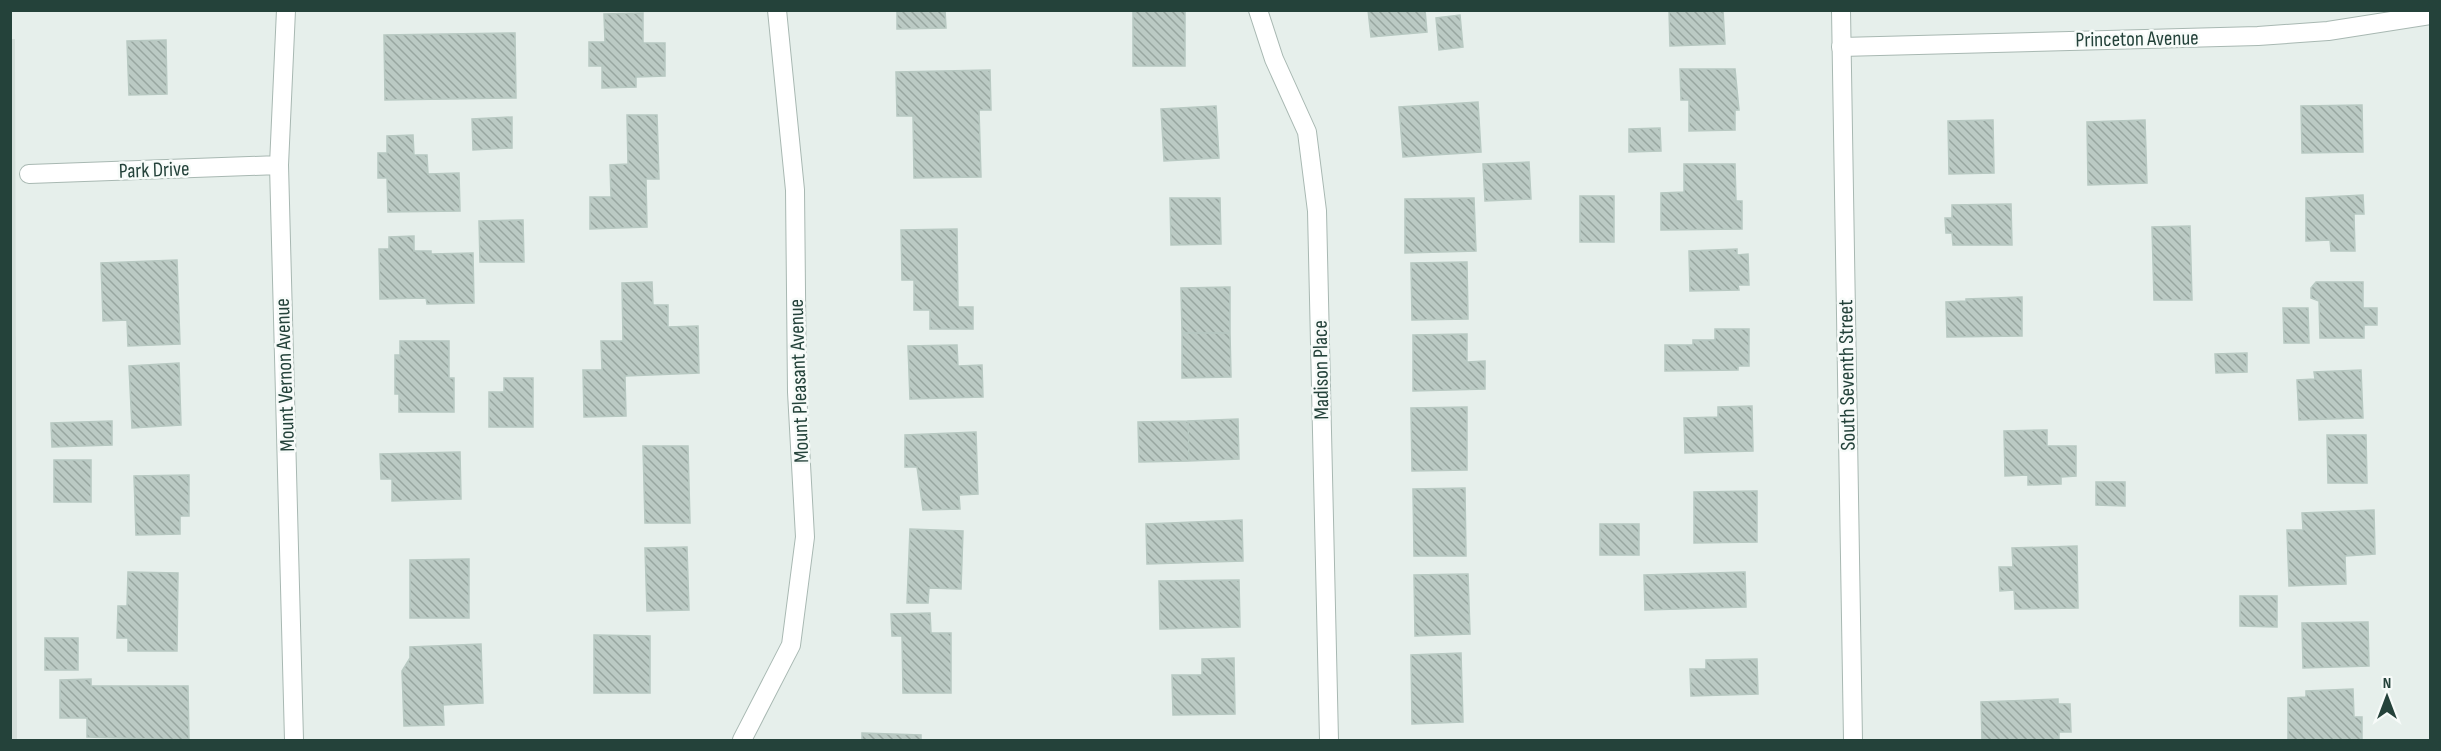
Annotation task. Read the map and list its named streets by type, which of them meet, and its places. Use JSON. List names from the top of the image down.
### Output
{
  "streets": {
    "street": [
      "Princeton Avenue",
      "Park Drive",
      "Madison Place",
      "Mount Vernon Avenue",
      "South Seventh Street",
      "Mount Pleasant Avenue"
    ]
  },
  "crossings": [
    ["Princeton Avenue", "South Seventh Street"],
    ["Park Drive", "Mount Vernon Avenue"]
  ],
  "north": "top"
}
